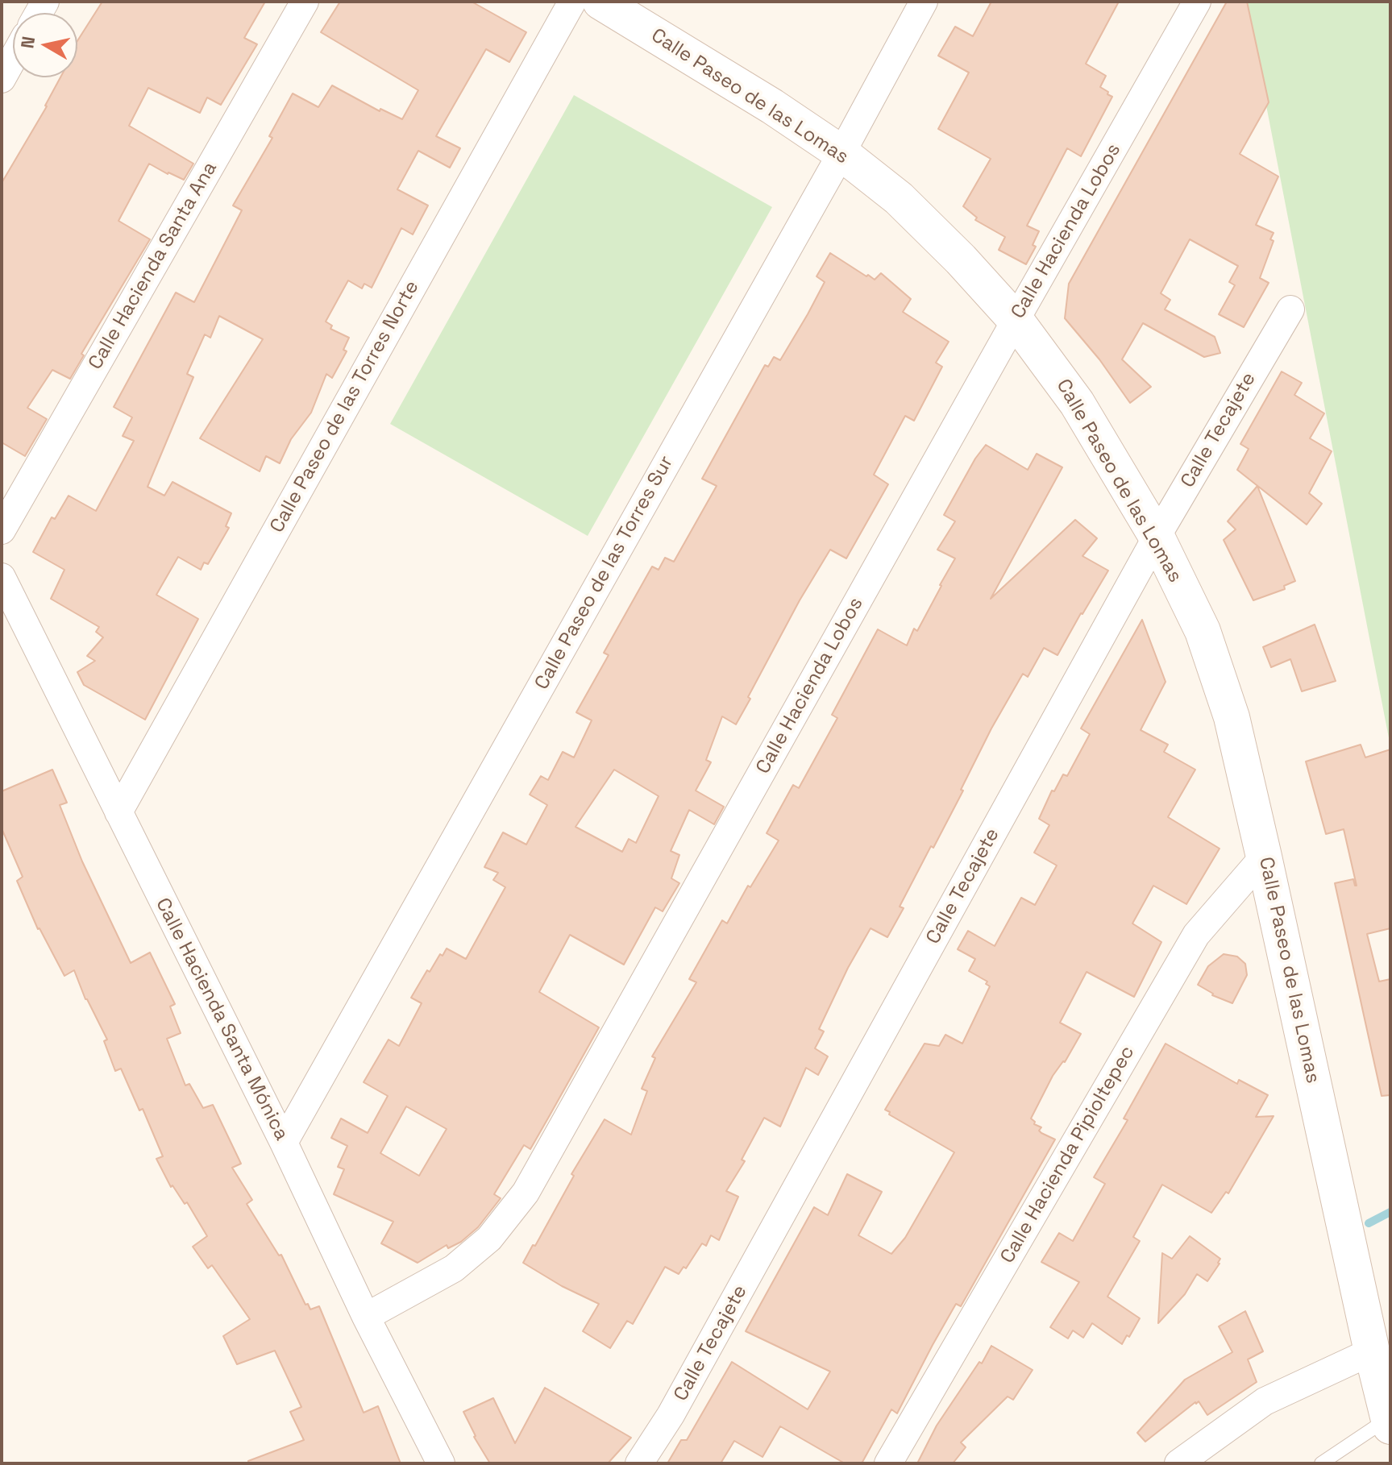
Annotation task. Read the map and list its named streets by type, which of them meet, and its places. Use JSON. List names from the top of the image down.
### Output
{
  "streets": {
    "main road": ["Calle Paseo de las Lomas"],
    "street": [
      "Calle Hacienda Lobos",
      "Calle Hacienda Santa Ana",
      "Calle Paseo de las Torres Norte",
      "Calle Tecajete",
      "Calle Paseo de las Torres Sur",
      "Calle Hacienda Santa Mónica",
      "Calle Hacienda Pipioltepec"
    ]
  },
  "crossings": [
    ["Calle Paseo de las Lomas", "Calle Hacienda Lobos"],
    ["Calle Paseo de las Lomas", "Calle Tecajete"],
    ["Calle Paseo de las Lomas", "Calle Paseo de las Torres Sur"],
    ["Calle Paseo de las Lomas", "Calle Hacienda Pipioltepec"],
    ["Calle Hacienda Lobos", "Calle Hacienda Santa Mónica"],
    ["Calle Paseo de las Torres Norte", "Calle Hacienda Santa Mónica"],
    ["Calle Paseo de las Torres Sur", "Calle Hacienda Santa Mónica"]
  ],
  "north": "left"
}
